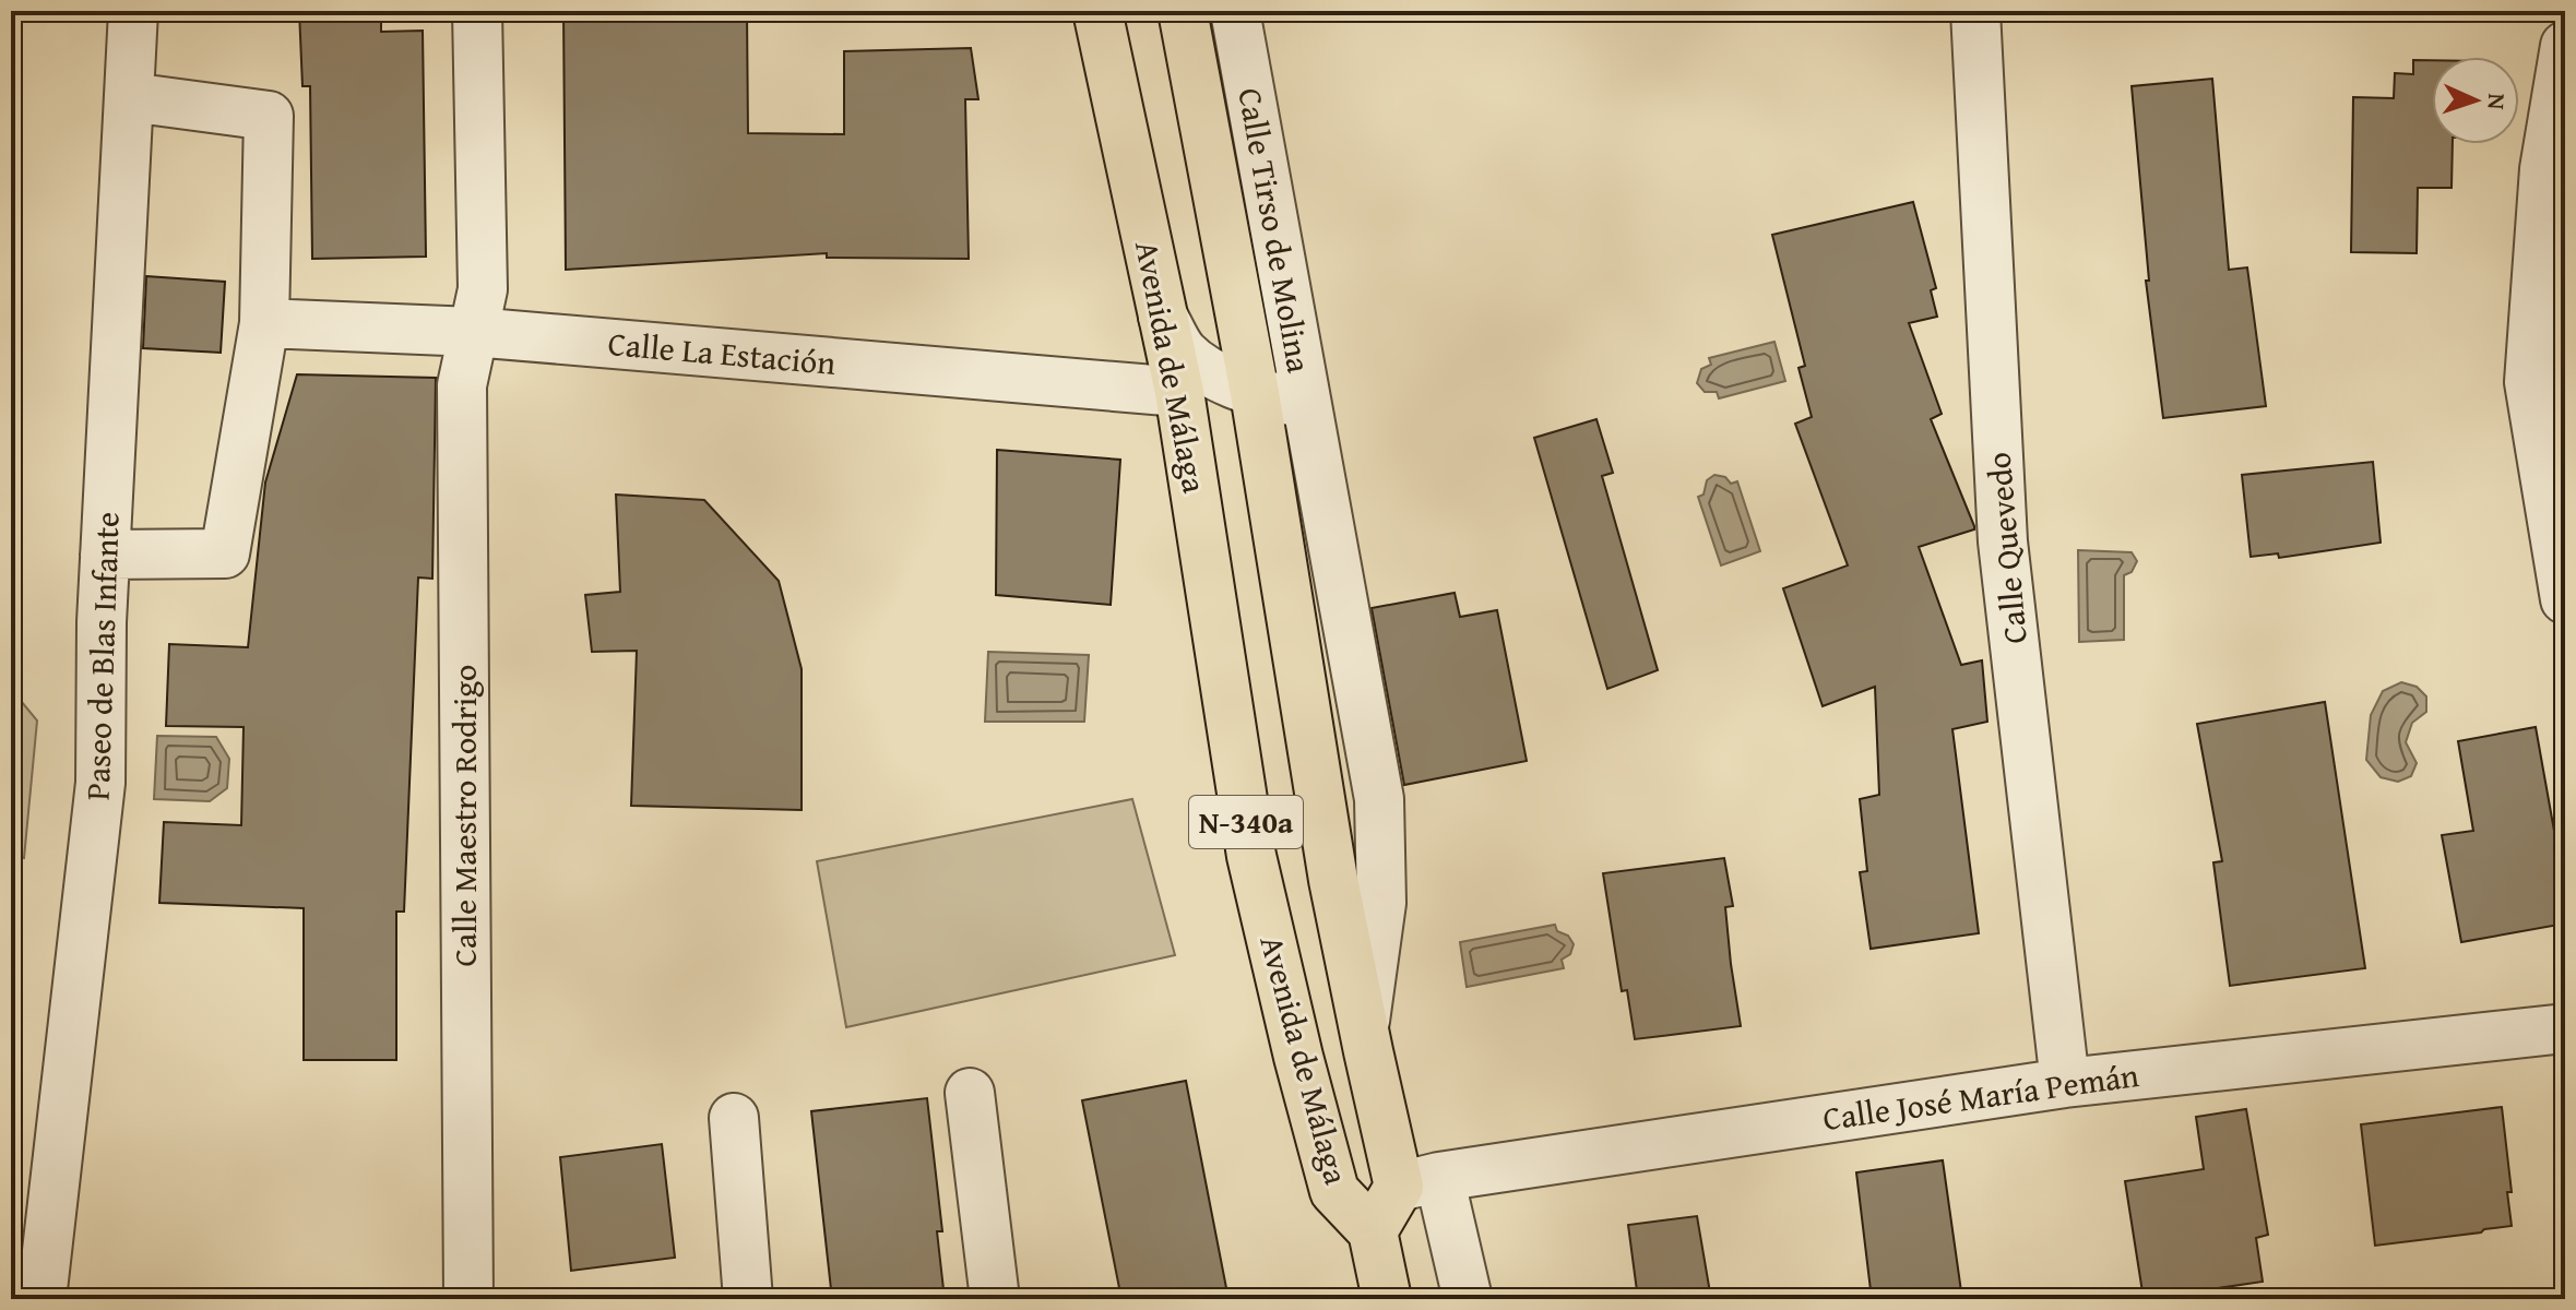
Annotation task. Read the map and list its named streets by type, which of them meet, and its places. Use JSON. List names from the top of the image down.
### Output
{
  "streets": {
    "main road": ["Avenida de Málaga", "N-340a"],
    "street": [
      "Calle Tirso de Molina",
      "Calle La Estación",
      "Calle Quevedo",
      "Paseo de Blas Infante",
      "Calle Maestro Rodrigo",
      "Calle José María Pemán"
    ]
  },
  "crossings": [
    ["Calle Tirso de Molina", "Avenida de Málaga"],
    ["Calle La Estación", "Avenida de Málaga"],
    ["Calle La Estación", "Calle Maestro Rodrigo"],
    ["Avenida de Málaga", "Calle José María Pemán"],
    ["Calle Quevedo", "Calle José María Pemán"]
  ],
  "north": "right"
}
